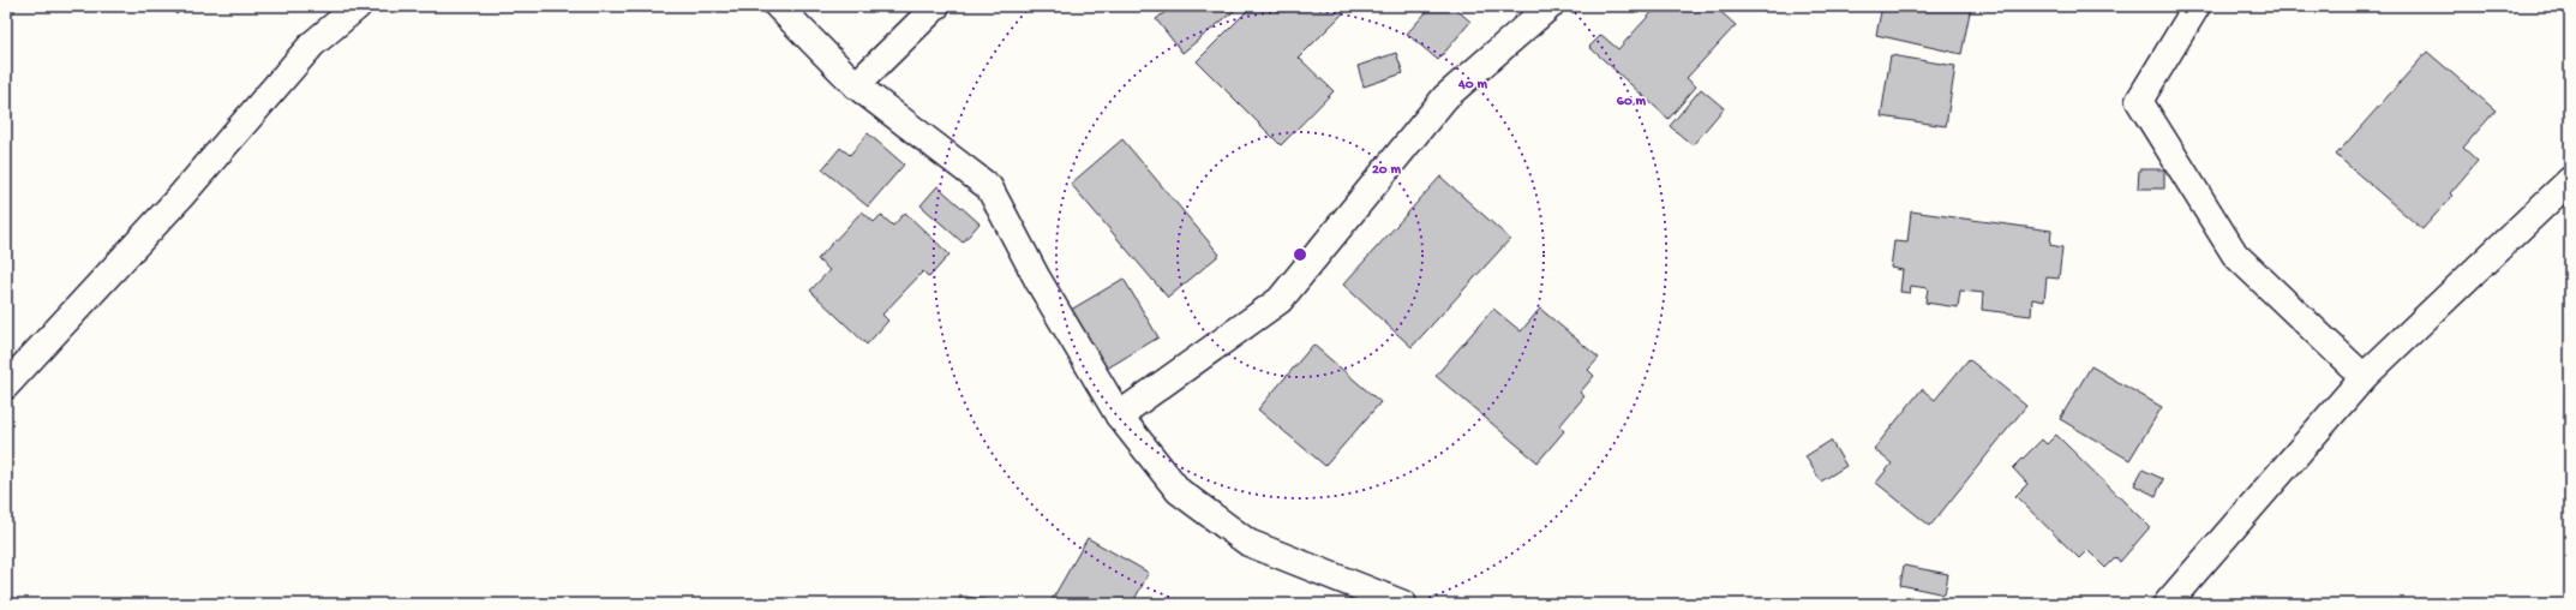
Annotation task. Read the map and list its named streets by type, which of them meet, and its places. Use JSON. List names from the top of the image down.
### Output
{
  "rings": ["40 m", "60 m", "20 m"]
}
